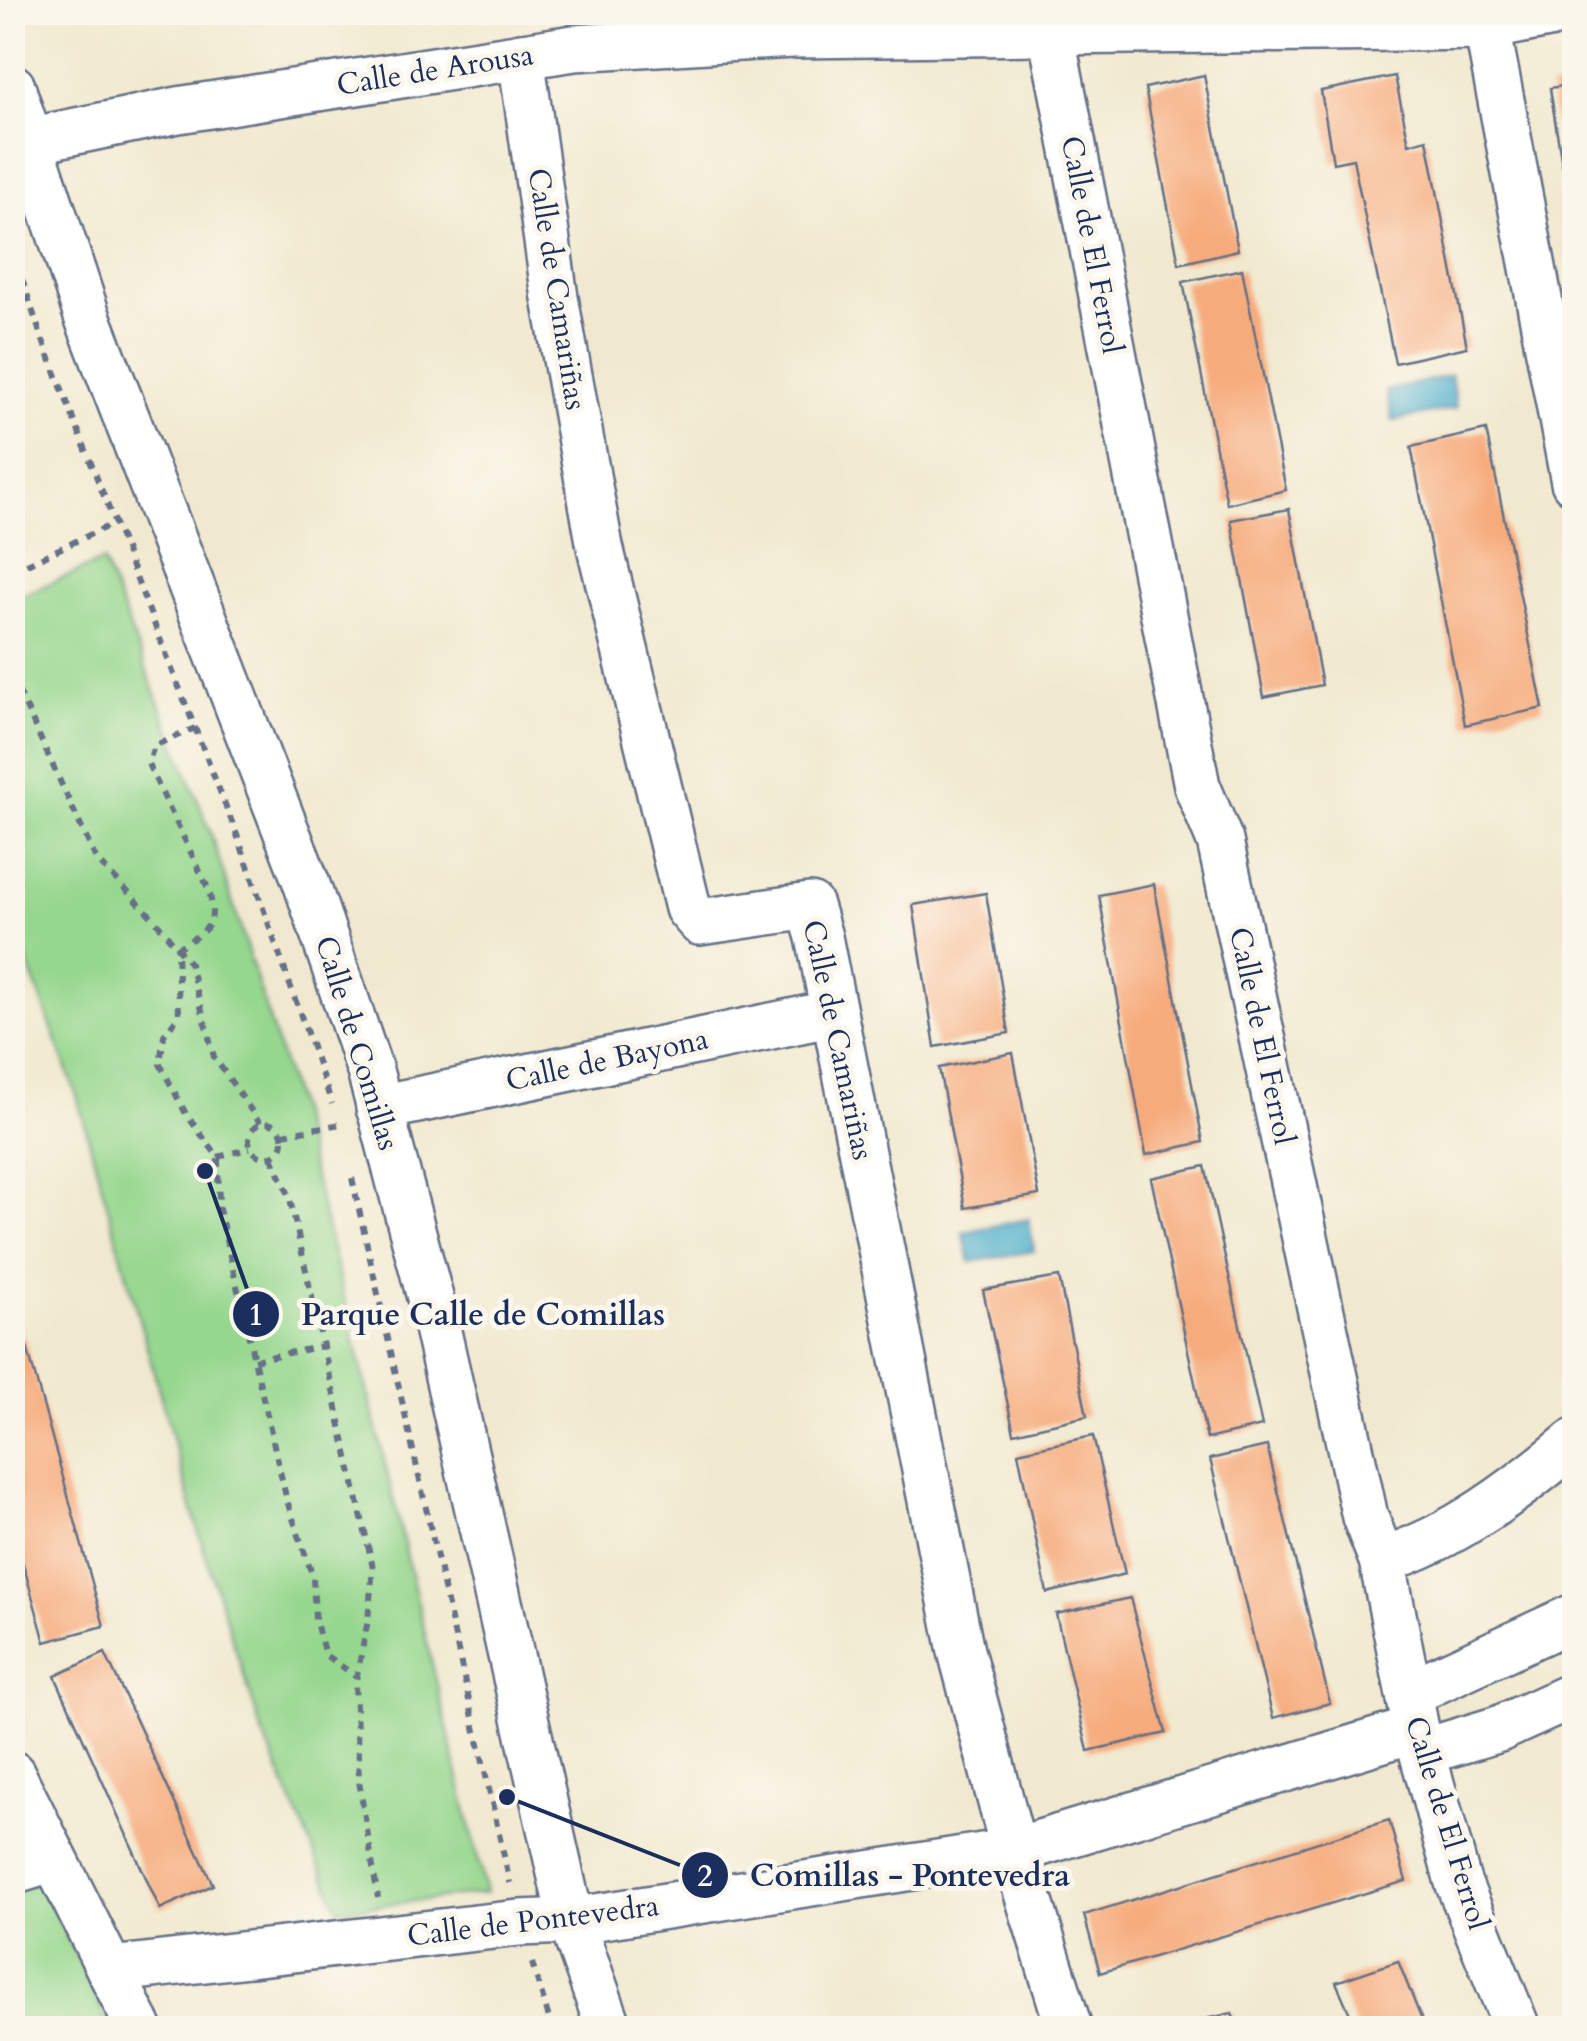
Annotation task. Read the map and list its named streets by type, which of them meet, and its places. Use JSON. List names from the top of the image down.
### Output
{
  "streets": {
    "street": [
      "Calle de Arousa",
      "Calle de El Ferrol",
      "Calle de Camariñas",
      "Calle de Comillas",
      "Calle de Bayona",
      "Calle de Pontevedra"
    ]
  },
  "crossings": [
    ["Calle de Arousa", "Calle de El Ferrol"],
    ["Calle de Arousa", "Calle de Camariñas"],
    ["Calle de Arousa", "Calle de Comillas"],
    ["Calle de El Ferrol", "Calle de Pontevedra"],
    ["Calle de Camariñas", "Calle de Bayona"],
    ["Calle de Camariñas", "Calle de Pontevedra"],
    ["Calle de Comillas", "Calle de Bayona"],
    ["Calle de Comillas", "Calle de Pontevedra"]
  ],
  "places": ["Parque Calle de Comillas", "Comillas - Pontevedra"]
}
